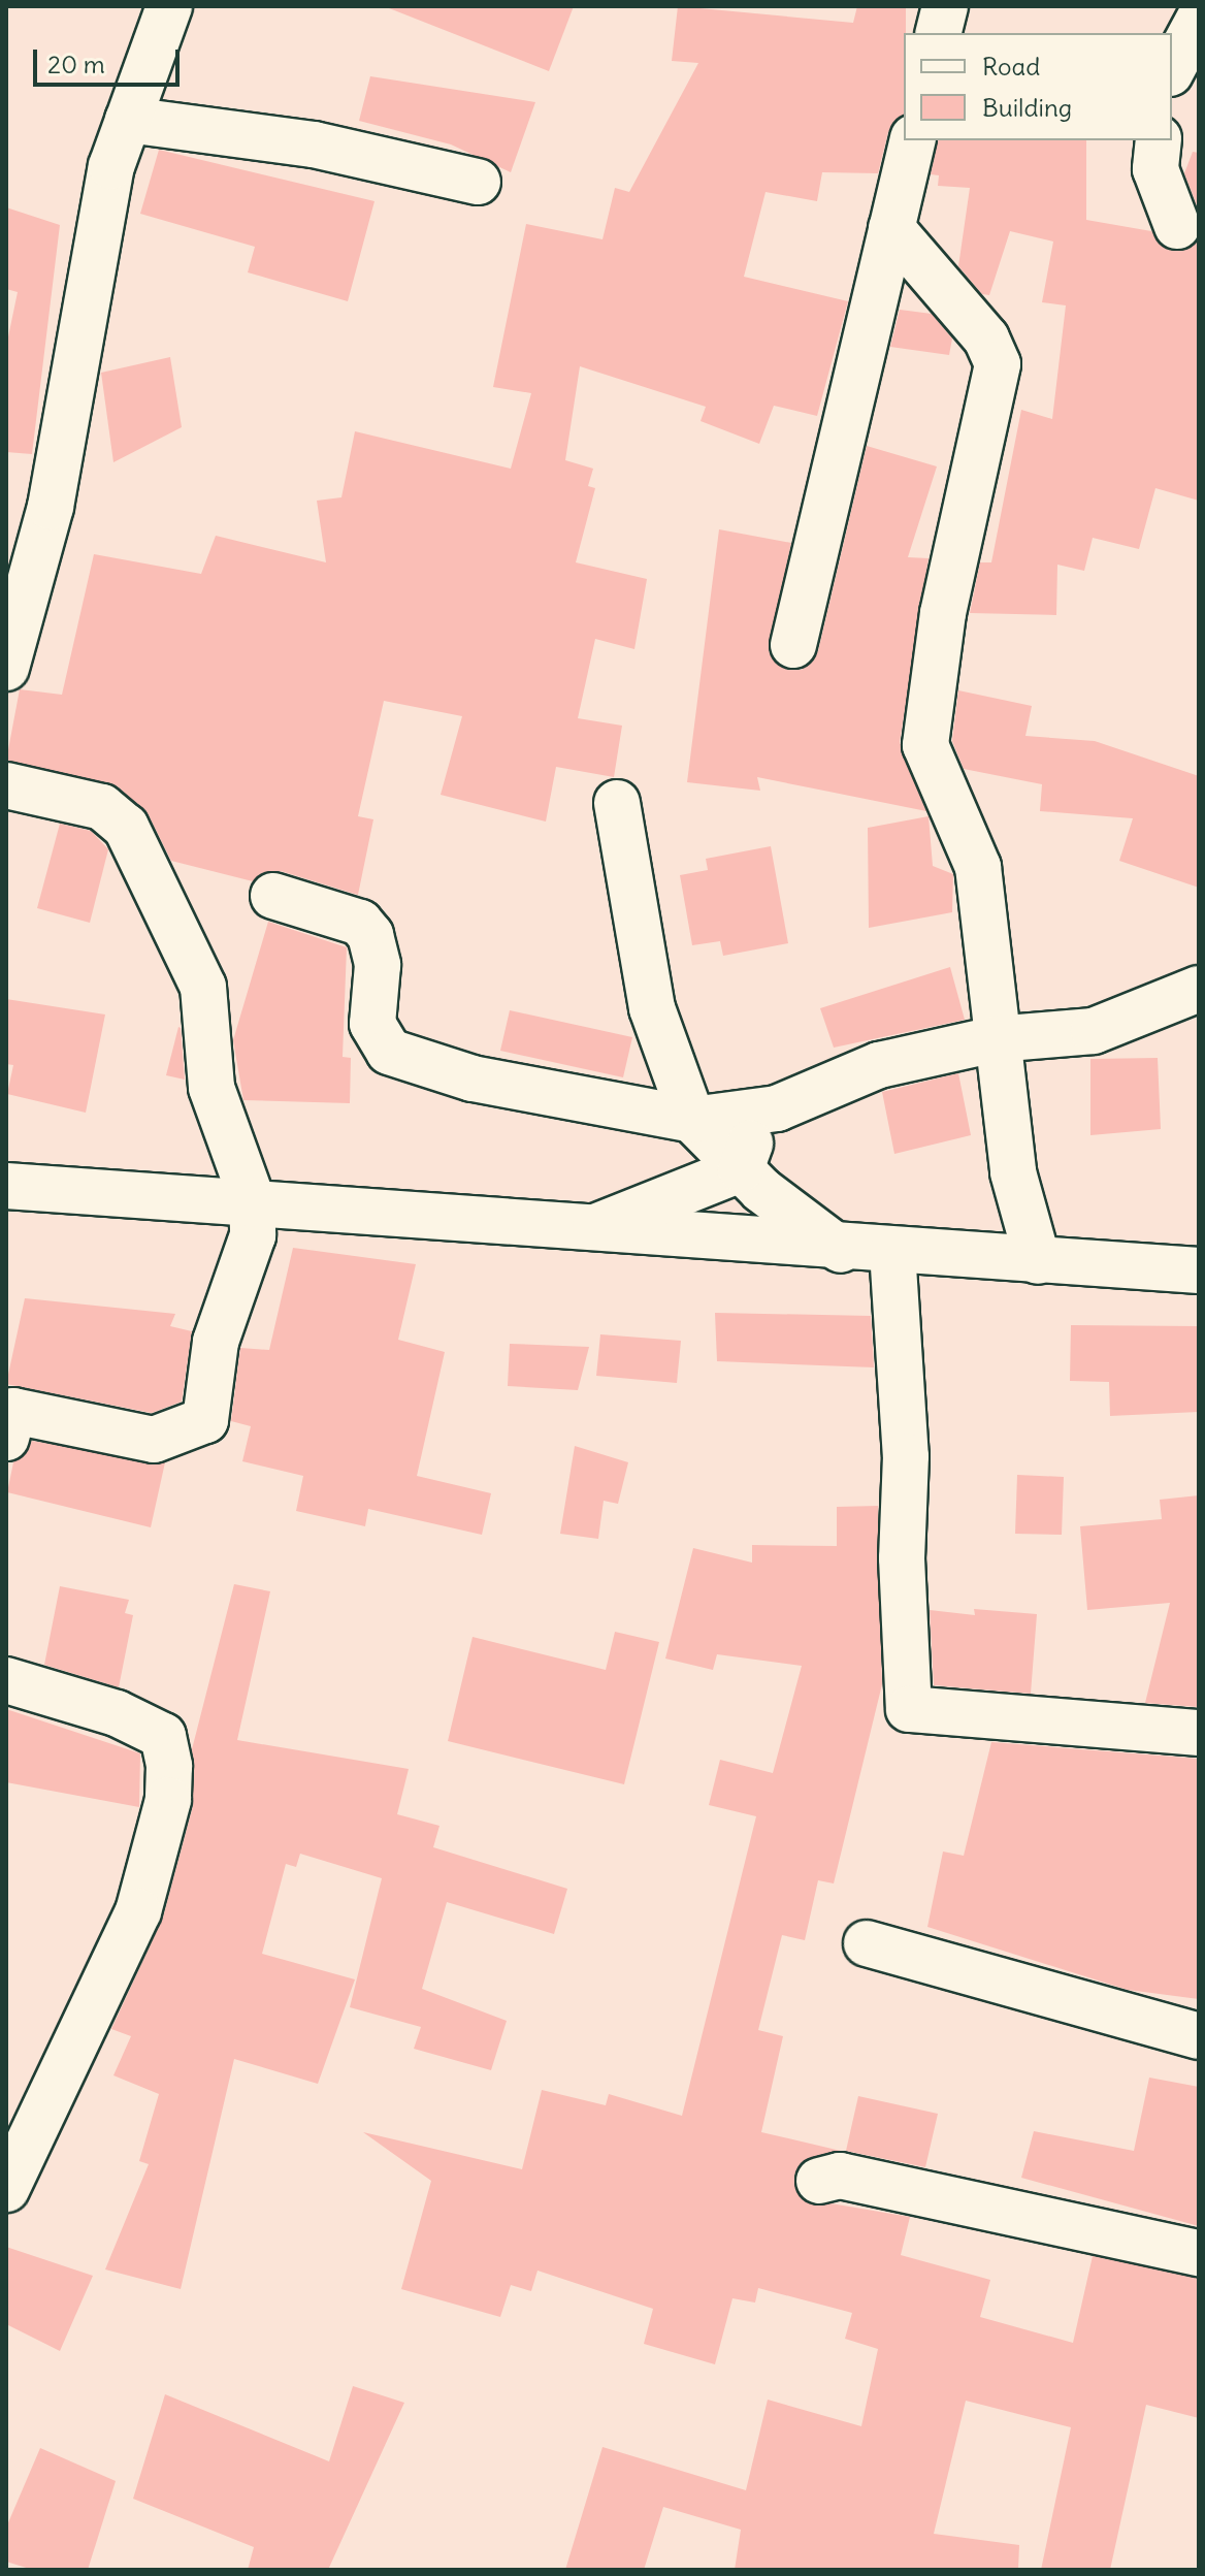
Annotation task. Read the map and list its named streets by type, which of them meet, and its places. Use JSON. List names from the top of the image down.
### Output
{
  "legend": ["Road", "Building"],
  "scale_bar": "20 m"
}
